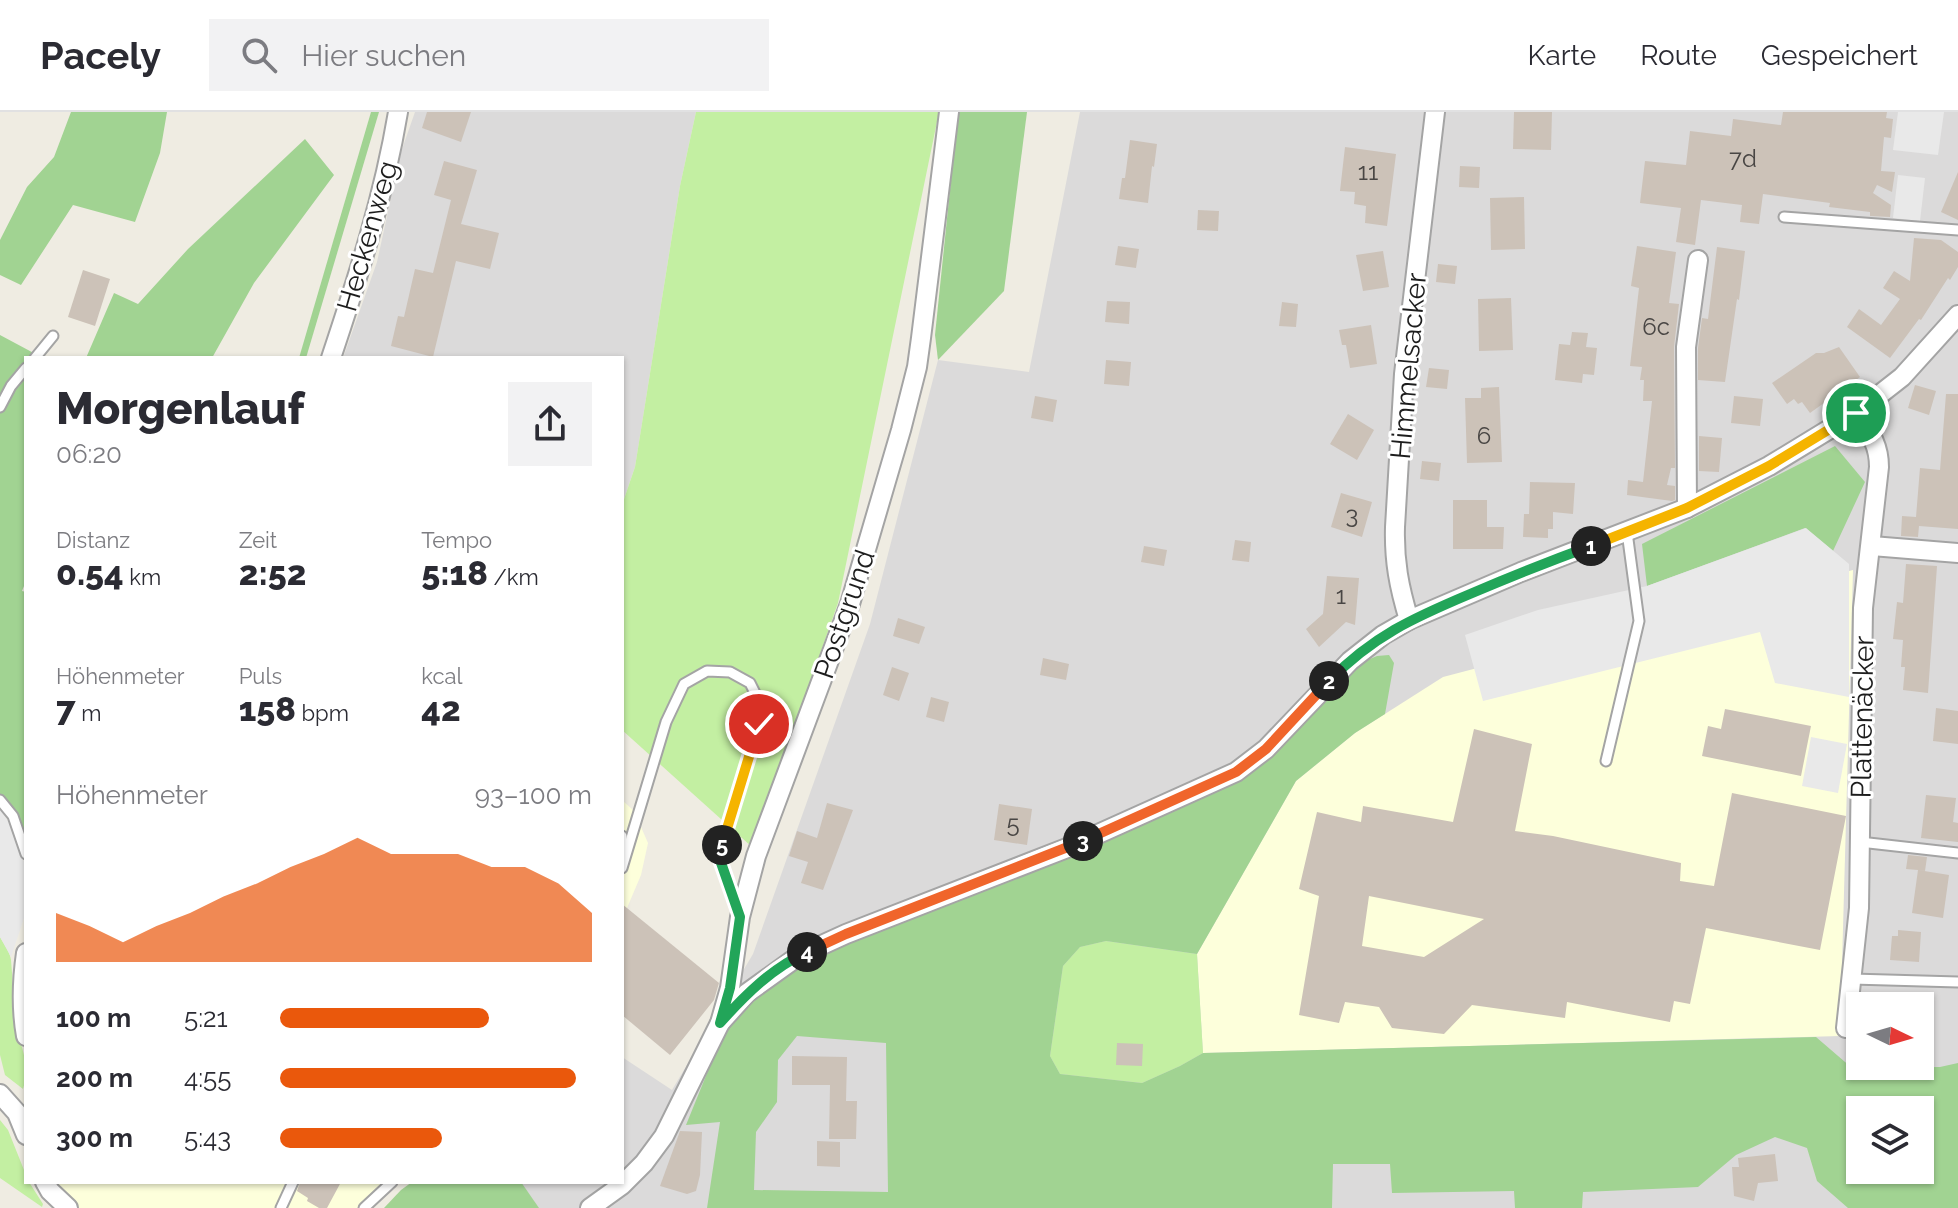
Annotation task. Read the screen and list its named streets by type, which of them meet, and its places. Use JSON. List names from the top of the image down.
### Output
{
  "streets": {
    "street": [
      "Heckenweg",
      "Himmelsacker",
      "Postgrund",
      "Plattenäcker"
    ]
  },
  "house_numbers": [
    "7d",
    "11",
    "6c",
    "6",
    "3",
    "1",
    "5"
  ],
  "north": "right",
  "page": {
    "header": "Pacely",
    "search": "Hier suchen",
    "nav": ["Karte", "Route", "Gespeichert"],
    "heading": ["Morgenlauf", "06:20"],
    "stats": [
      ["Distanz", "0.54 km"],
      ["Zeit", "2:52"],
      ["Tempo", "5:18 /km"],
      ["Höhenmeter", "7 m"],
      ["Puls", "158 bpm"],
      ["kcal", "42"]
    ],
    "pins": [
      "1",
      "2",
      "3",
      "5",
      "4"
    ],
    "chart": ["Höhenmeter", "93–100 m"],
    "list": [
      {
        "name": "100 m",
        "note": "5:21"
      },
      {
        "name": "200 m",
        "note": "4:55"
      },
      {
        "name": "300 m",
        "note": "5:43"
      }
    ]
  }
}
